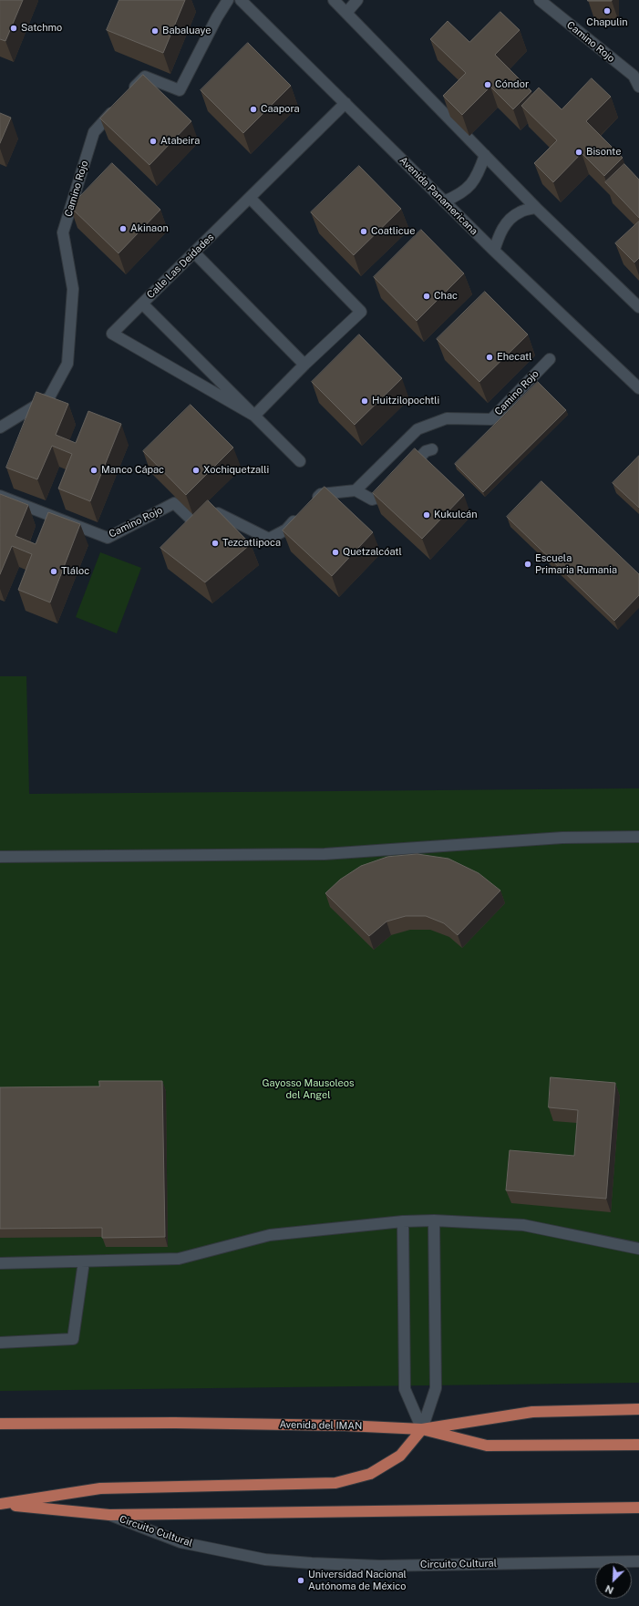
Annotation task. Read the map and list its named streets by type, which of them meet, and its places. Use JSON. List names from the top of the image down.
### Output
{
  "streets": {
    "main road": ["Avenida del IMAN"],
    "street": [
      "Camino Rojo",
      "Avenida Panamericana",
      "Calle Las Deidades",
      "Circuito Cultural"
    ]
  },
  "crossings": [
    ["Avenida Panamericana", "Calle Las Deidades"]
  ],
  "parks": ["Gayosso Mausoleos del Angel"],
  "places": [
    "Chapulin",
    "Satchmo",
    "Babaluaye",
    "Cóndor",
    "Caapora",
    "Atabeira",
    "Bisonte",
    "Akinaon",
    "Coatlicue",
    "Chac",
    "Ehecatl",
    "Huitzilopochtli",
    "Manco Cápac",
    "Xochiquetzalli",
    "Kukulcán",
    "Tezcatlipoca",
    "Quetzalcóatl",
    "Escuela Primaria Rumania",
    "Tláloc",
    "Universidad Nacional Autónoma de México"
  ],
  "north": "bottom left"
}
